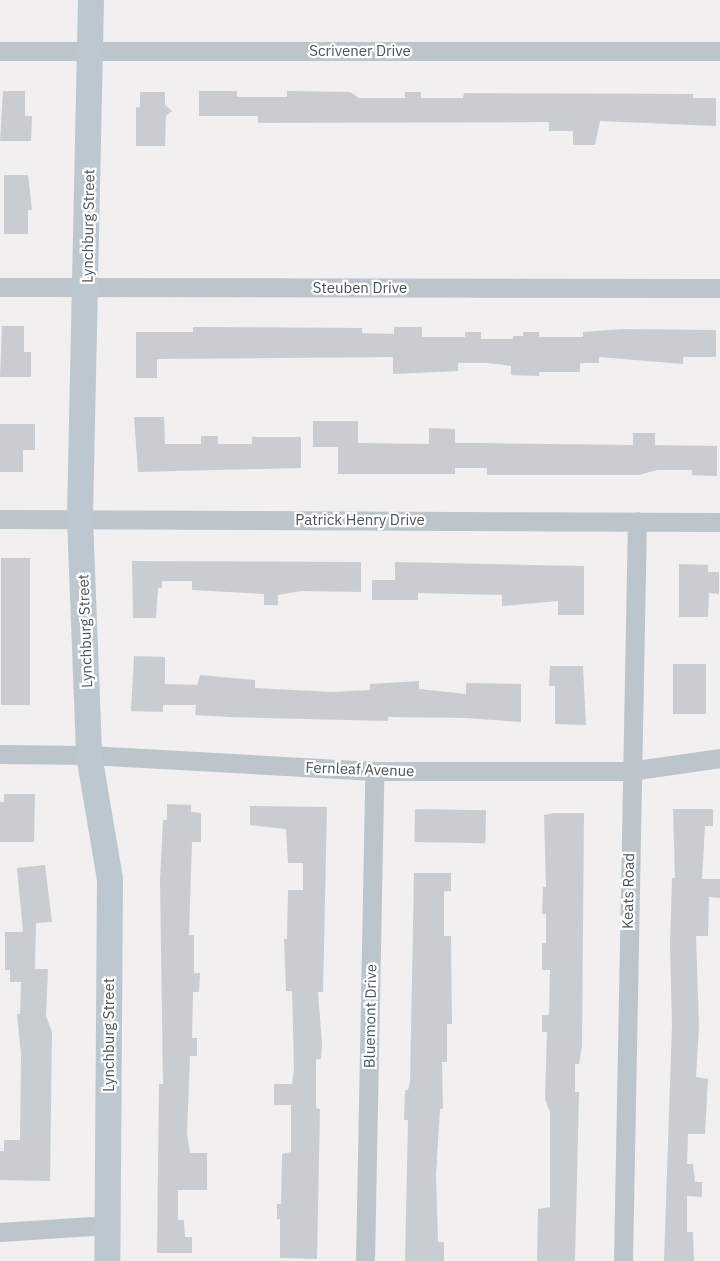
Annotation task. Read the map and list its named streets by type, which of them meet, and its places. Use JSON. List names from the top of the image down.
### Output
{
  "streets": {
    "street": [
      "Scrivener Drive",
      "Lynchburg Street",
      "Steuben Drive",
      "Patrick Henry Drive",
      "Fernleaf Avenue",
      "Keats Road",
      "Bluemont Drive"
    ]
  },
  "crossings": [
    ["Scrivener Drive", "Lynchburg Street"],
    ["Lynchburg Street", "Steuben Drive"],
    ["Lynchburg Street", "Patrick Henry Drive"],
    ["Lynchburg Street", "Fernleaf Avenue"],
    ["Patrick Henry Drive", "Keats Road"],
    ["Fernleaf Avenue", "Keats Road"],
    ["Fernleaf Avenue", "Bluemont Drive"]
  ]
}
